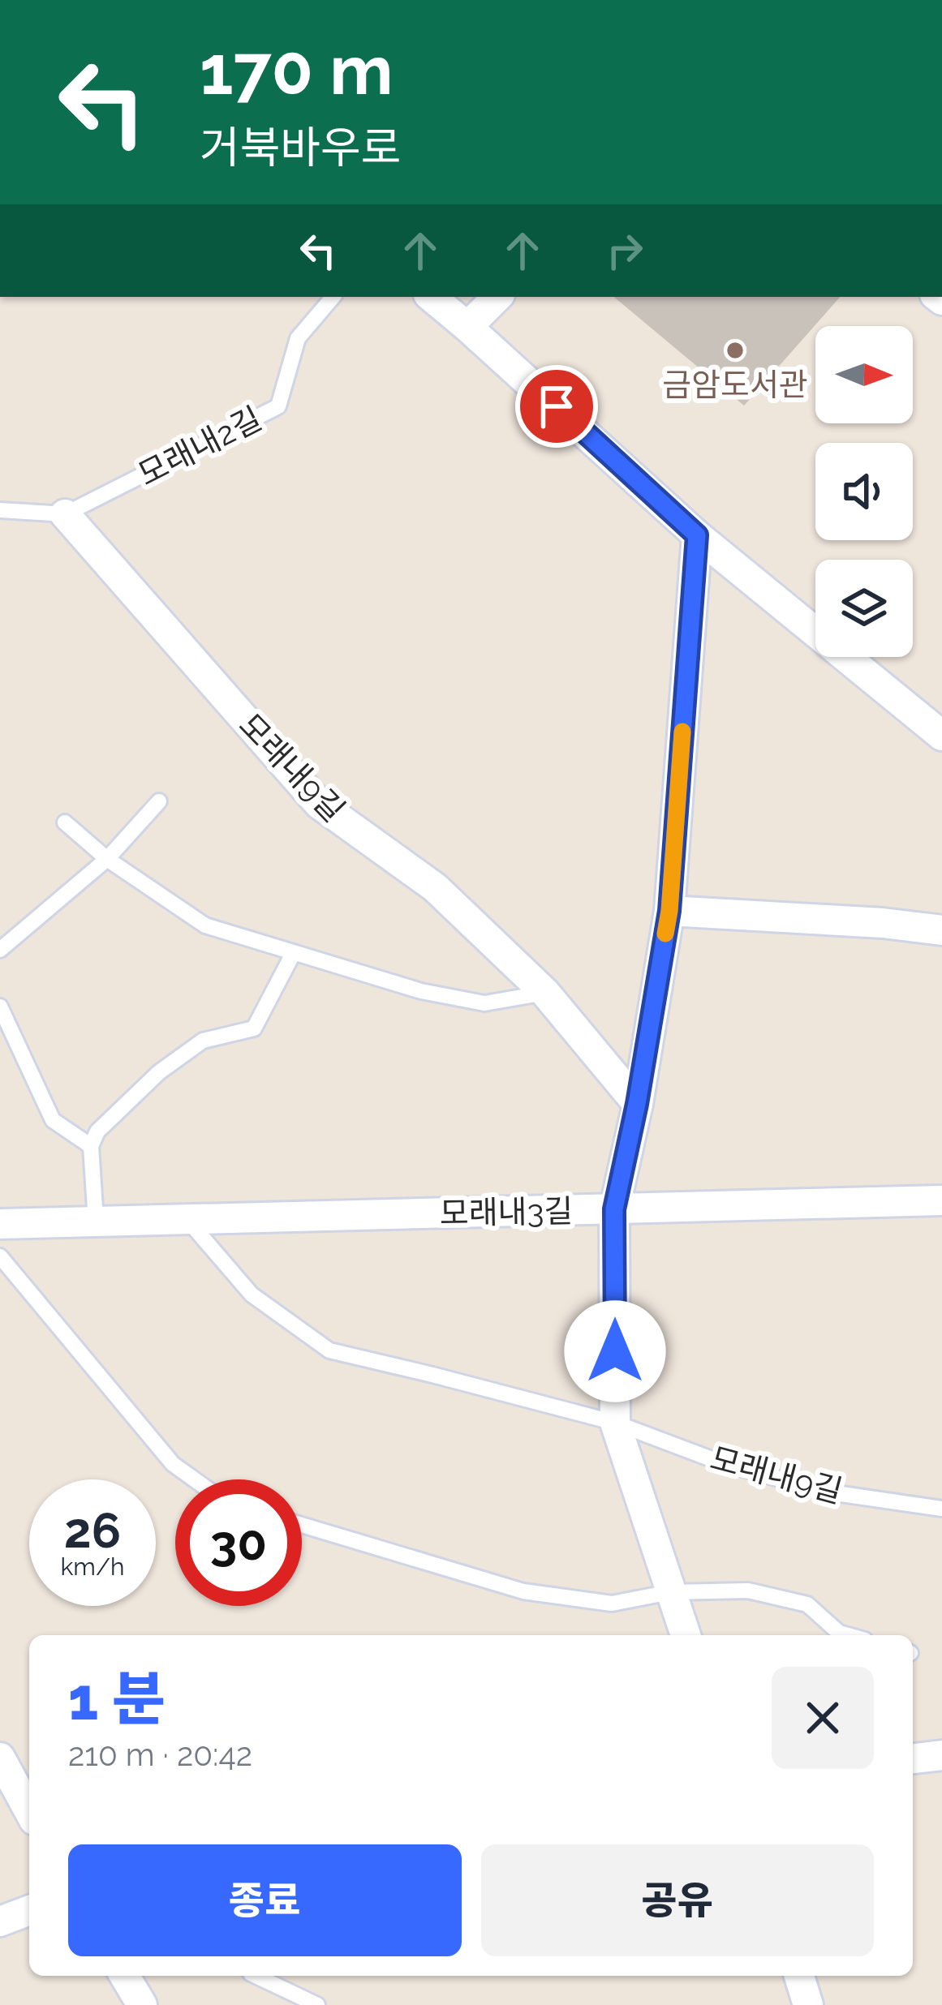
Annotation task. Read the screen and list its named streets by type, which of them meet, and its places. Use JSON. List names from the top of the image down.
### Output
{
  "streets": {
    "street": ["모래내9길", "모래내3길"],
    "lane": ["모래내2길"]
  },
  "crossings": [
    ["모래내2길", "모래내9길"]
  ],
  "places": ["금암도서관"],
  "north": "right",
  "page": {
    "turn": ["170 m", "거북바우로"],
    "speed": "26 km/h",
    "limit": "30",
    "heading": ["1 분", "210 m · 20:42"],
    "buttons": ["종료", "공유"]
  }
}
